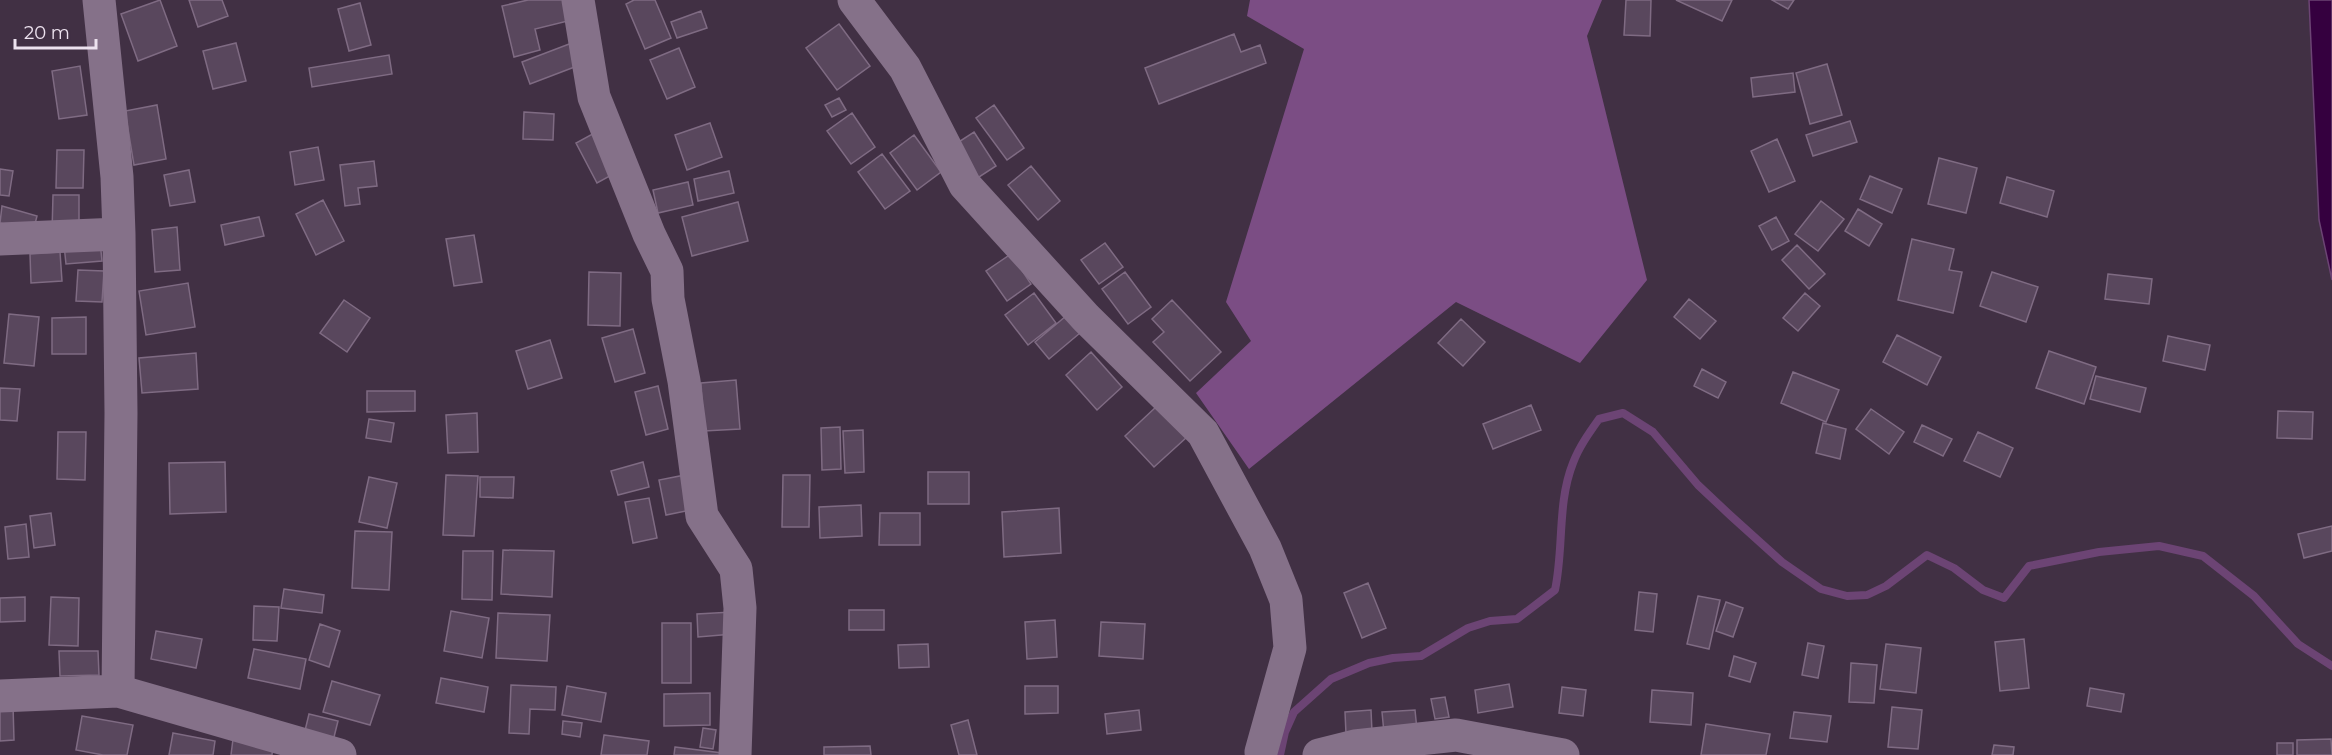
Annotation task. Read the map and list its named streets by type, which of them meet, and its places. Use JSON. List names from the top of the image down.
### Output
{
  "scale_bar": "20 m"
}
